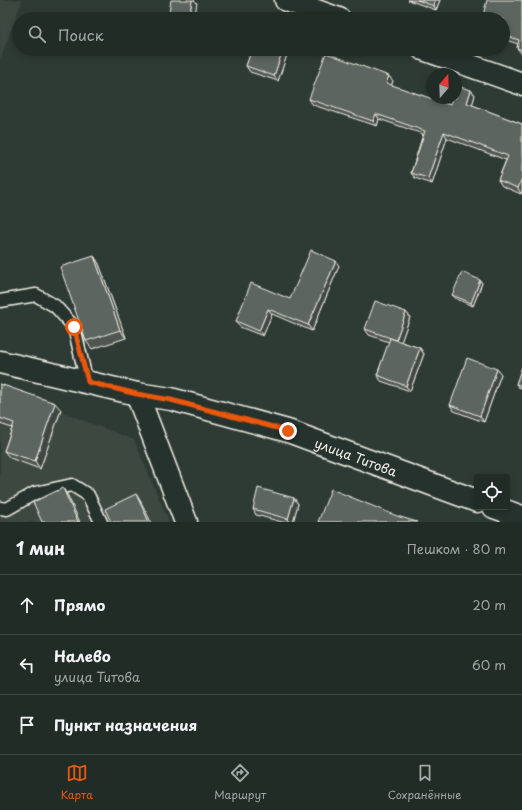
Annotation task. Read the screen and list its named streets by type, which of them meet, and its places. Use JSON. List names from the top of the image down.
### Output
{
  "streets": {
    "street": ["улица Титова"]
  },
  "north": "top",
  "page": {
    "search": "Поиск",
    "heading": ["1 мин", "Пешком · 80 m"],
    "list": [
      ["Прямо", "20 m"],
      ["Налево", "улица Титова", "60 m"],
      "Пункт назначения"
    ],
    "nav": ["Карта", "Маршрут", "Сохранённые"]
  }
}
